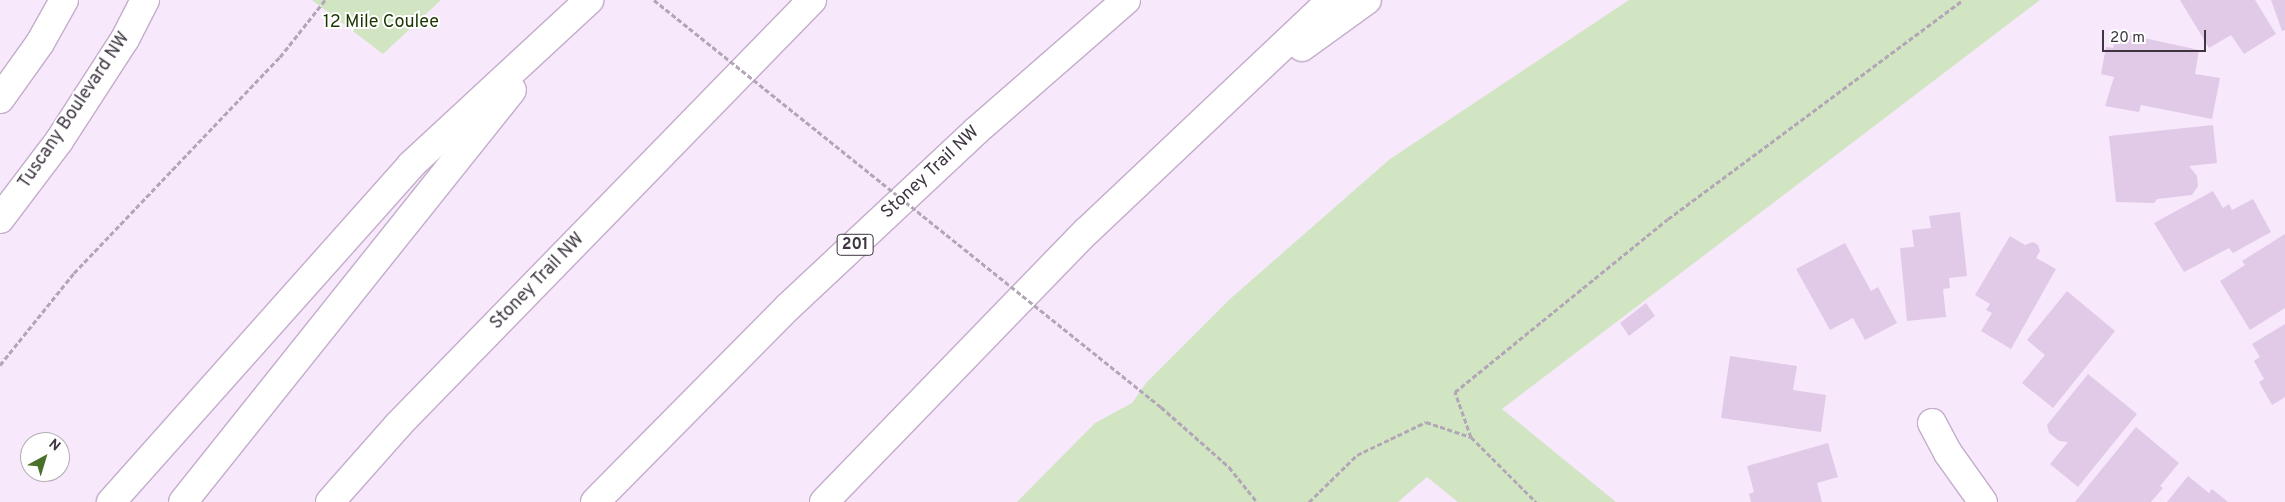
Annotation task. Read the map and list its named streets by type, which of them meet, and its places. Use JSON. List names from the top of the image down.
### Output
{
  "streets": {
    "main road": ["Tuscany Boulevard NW", "Stoney Trail NW", "201"]
  },
  "parks": ["12 Mile Coulee"],
  "scale_bar": "20 m",
  "north": "top right"
}
